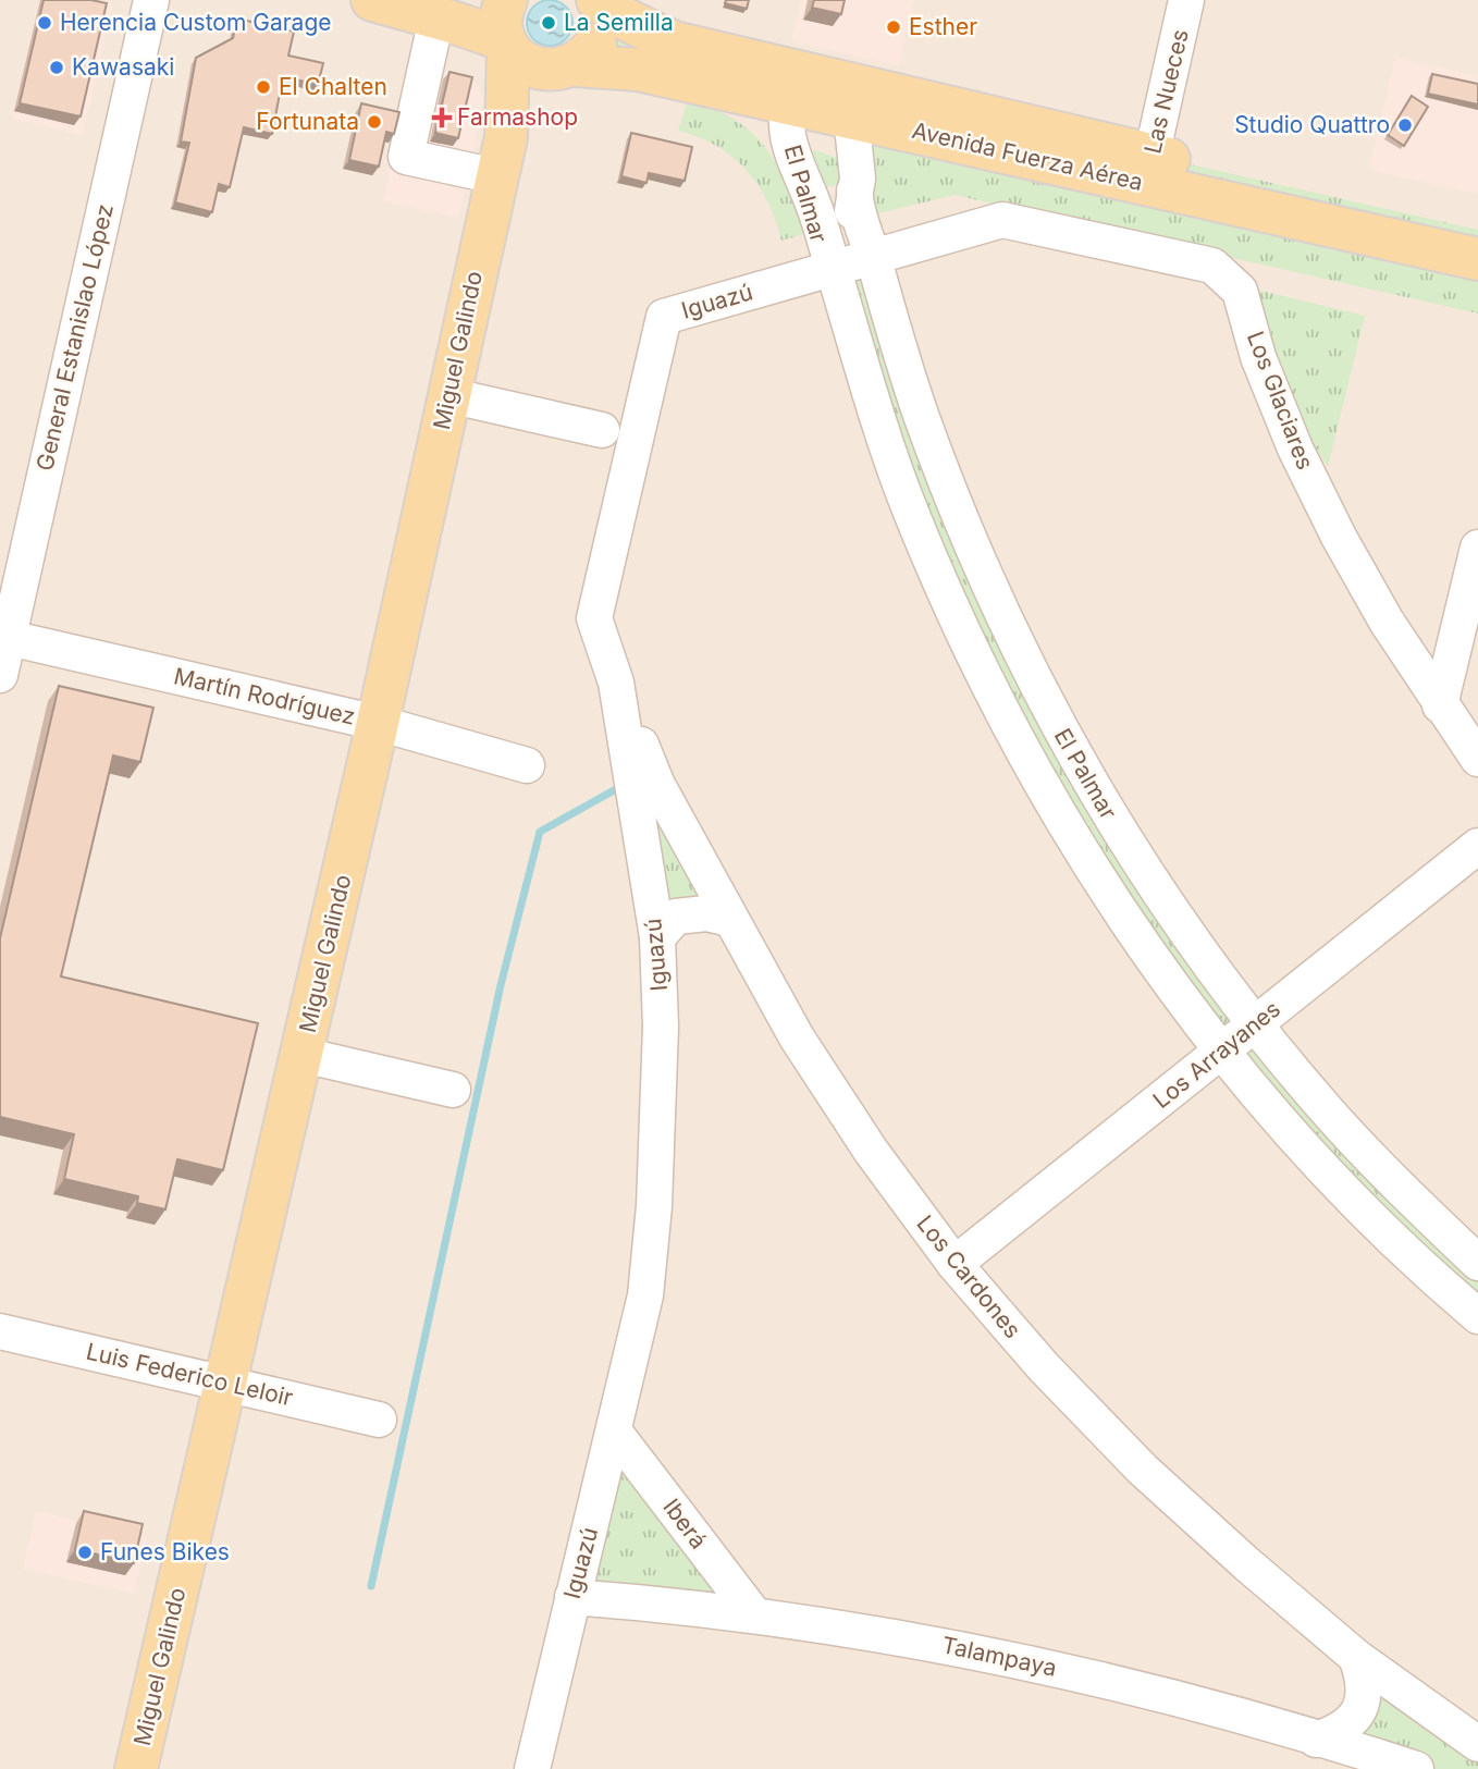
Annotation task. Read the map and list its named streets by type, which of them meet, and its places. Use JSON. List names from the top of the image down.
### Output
{
  "streets": {
    "main road": ["Avenida Fuerza Aérea", "Miguel Galindo"],
    "street": [
      "Las Nueces",
      "El Palmar",
      "Iguazú",
      "General Estanislao López",
      "Los Glaciares",
      "Martín Rodríguez",
      "Los Arrayanes",
      "Los Cardones",
      "Luis Federico Leloir",
      "Iberá",
      "Talampaya"
    ]
  },
  "crossings": [
    ["Las Nueces", "Avenida Fuerza Aérea"],
    ["Avenida Fuerza Aérea", "El Palmar"],
    ["Avenida Fuerza Aérea", "Miguel Galindo"],
    ["El Palmar", "Iguazú"],
    ["El Palmar", "Los Glaciares"],
    ["El Palmar", "Los Arrayanes"],
    ["Iguazú", "Los Glaciares"],
    ["Iguazú", "Los Cardones"],
    ["Iguazú", "Iberá"],
    ["Iguazú", "Talampaya"],
    ["General Estanislao López", "Martín Rodríguez"],
    ["Miguel Galindo", "Martín Rodríguez"],
    ["Miguel Galindo", "Luis Federico Leloir"],
    ["Los Arrayanes", "Los Cardones"],
    ["Iberá", "Talampaya"]
  ],
  "places": {
    "other": [
      "Herencia Custom Garage",
      "La Semilla",
      "Esther",
      "Kawasaki",
      "El Chalten",
      "Fortunata",
      "Studio Quattro",
      "Funes Bikes"
    ],
    "health": ["Farmashop"]
  }
}
